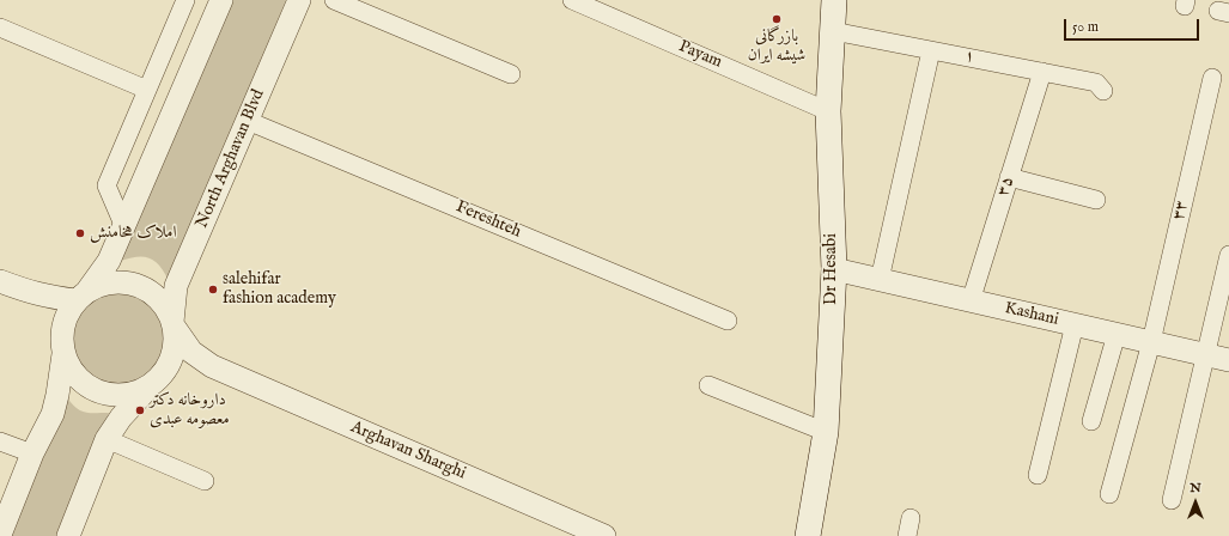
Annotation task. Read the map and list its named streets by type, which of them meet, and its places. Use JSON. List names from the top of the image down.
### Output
{
  "streets": {
    "main road": ["Dr Hesabi"],
    "street": [
      "Payam",
      "۱",
      "North Arghavan Blvd",
      "۳۵",
      "۳۳",
      "Fereshteh",
      "Kashani",
      "Arghavan Sharghi"
    ]
  },
  "crossings": [
    ["Payam", "Dr Hesabi"],
    ["۱", "۳۵"],
    ["۱", "Dr Hesabi"],
    ["North Arghavan Blvd", "Fereshteh"],
    ["۳۵", "Kashani"],
    ["۳۳", "Kashani"],
    ["Dr Hesabi", "Kashani"]
  ],
  "places": [
    "بازرگانی شیشه ایران",
    "املاک هخامنش",
    "salehifar fashion academy",
    "داروخانه دکتر معصومه عبدی"
  ],
  "scale_bar": "50 m",
  "north": "top"
}
